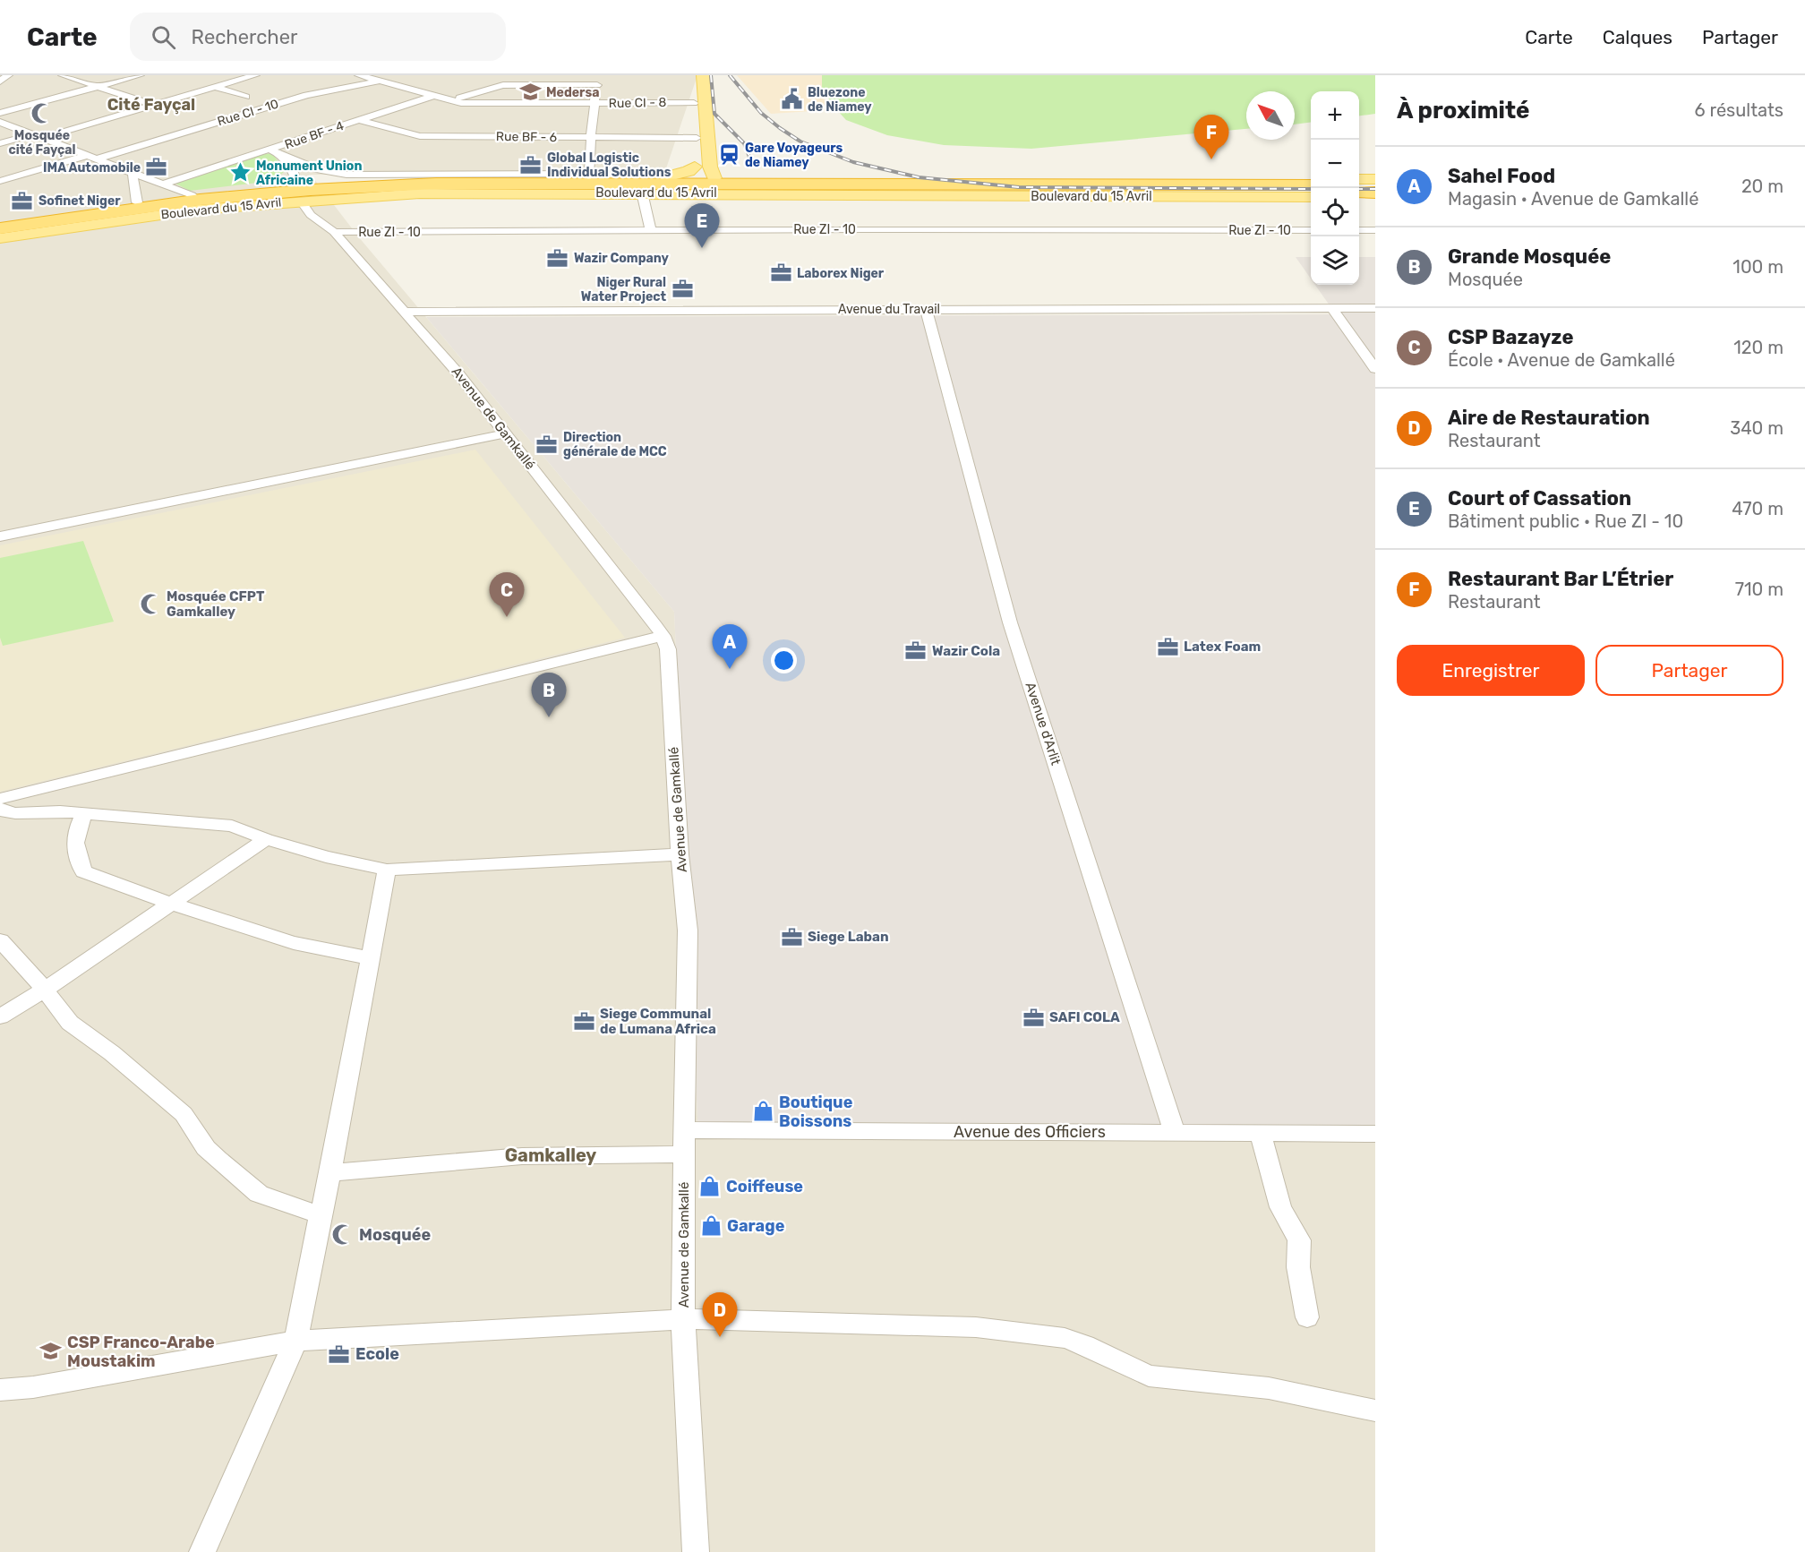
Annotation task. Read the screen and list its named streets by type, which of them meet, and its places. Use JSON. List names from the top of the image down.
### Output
{
  "streets": {
    "highway": ["Boulevard du 15 Avril"],
    "street": [
      "Rue CI - 8",
      "Rue CI - 10",
      "Rue BF - 4",
      "Rue BF - 6",
      "Rue ZI - 10",
      "Avenue du Travail",
      "Avenue de Gamkallé",
      "Avenue d'Arlit",
      "Avenue des Officiers"
    ]
  },
  "crossings": [
    ["Rue CI - 8", "Rue CI - 10"],
    ["Rue CI - 8", "Rue BF - 4"],
    ["Rue BF - 4", "Rue BF - 6"],
    ["Rue BF - 4", "Avenue de Gamkallé"],
    ["Boulevard du 15 Avril", "Avenue de Gamkallé"],
    ["Rue ZI - 10", "Avenue de Gamkallé"],
    ["Avenue du Travail", "Avenue de Gamkallé"],
    ["Avenue du Travail", "Avenue d'Arlit"],
    ["Avenue de Gamkallé", "Avenue des Officiers"],
    ["Avenue d'Arlit", "Avenue des Officiers"]
  ],
  "districts": ["Cité Fayçal", "Gamkalley"],
  "places": {
    "school or university": ["Medersa", "CSP Franco-Arabe Moustakim"],
    "public building": ["Bluezone de Niamey"],
    "mosque": ["Mosquée cité Fayçal", "Mosquée CFPT Gamkalley", "Mosquée"],
    "station": ["Gare Voyageurs de Niamey"],
    "office": [
      "Global Logistic Individual Solutions",
      "IMA Automobile",
      "Sofinet Niger",
      "Wazir Company",
      "Laborex Niger",
      "Niger Rural Water Project",
      "Direction générale de MCC",
      "Latex Foam",
      "Wazir Cola",
      "Siege Laban",
      "SAFI COLA",
      "Siege Communal de Lumana Africa",
      "Ecole"
    ],
    "place": ["Monument Union Africaine"],
    "shop": ["Boutique Boissons", "Coiffeuse", "Garage"]
  },
  "north": "top left",
  "page": {
    "header": "Carte",
    "search": "Rechercher",
    "nav": ["Carte", "Calques", "Partager"],
    "heading": ["À proximité", "6 résultats"],
    "map_buttons": ["+", "−"],
    "pins": [
      "F",
      "E",
      "C",
      "A",
      "B",
      "D"
    ],
    "list": [
      {
        "mark": "A",
        "name": "Sahel Food",
        "note": "Magasin · Avenue de Gamkallé",
        "value": "20 m"
      },
      {
        "mark": "B",
        "name": "Grande Mosquée",
        "note": "Mosquée",
        "value": "100 m"
      },
      {
        "mark": "C",
        "name": "CSP Bazayze",
        "note": "École · Avenue de Gamkallé",
        "value": "120 m"
      },
      {
        "mark": "D",
        "name": "Aire de Restauration",
        "note": "Restaurant",
        "value": "340 m"
      },
      {
        "mark": "E",
        "name": "Court of Cassation",
        "note": "Bâtiment public · Rue ZI - 10",
        "value": "470 m"
      },
      {
        "mark": "F",
        "name": "Restaurant Bar L’Étrier",
        "note": "Restaurant",
        "value": "710 m"
      }
    ],
    "buttons": ["Enregistrer", "Partager"]
  }
}
